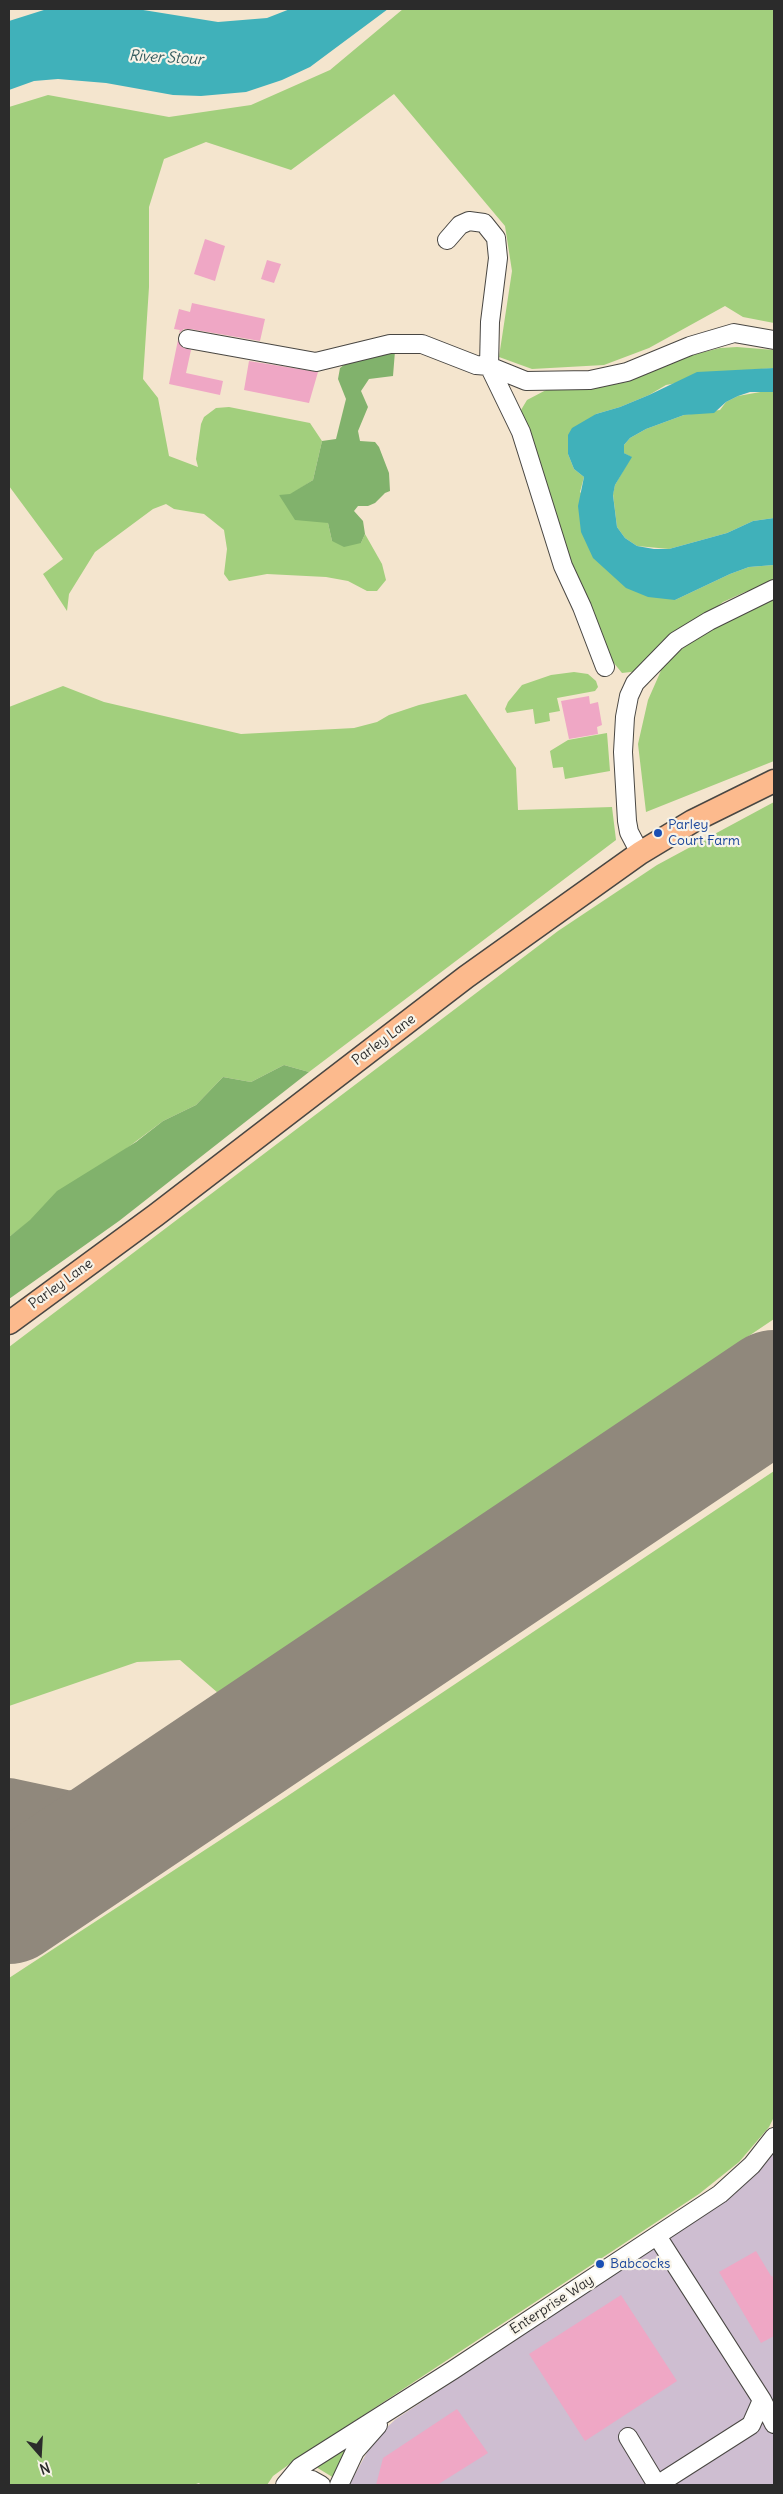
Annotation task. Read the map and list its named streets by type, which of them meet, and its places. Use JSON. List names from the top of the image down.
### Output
{
  "streets": {
    "main road": ["Parley Lane"],
    "street": ["Enterprise Way"]
  },
  "water": ["River Stour"],
  "places": ["Parley Court Farm", "Babcocks"],
  "north": "bottom"
}
